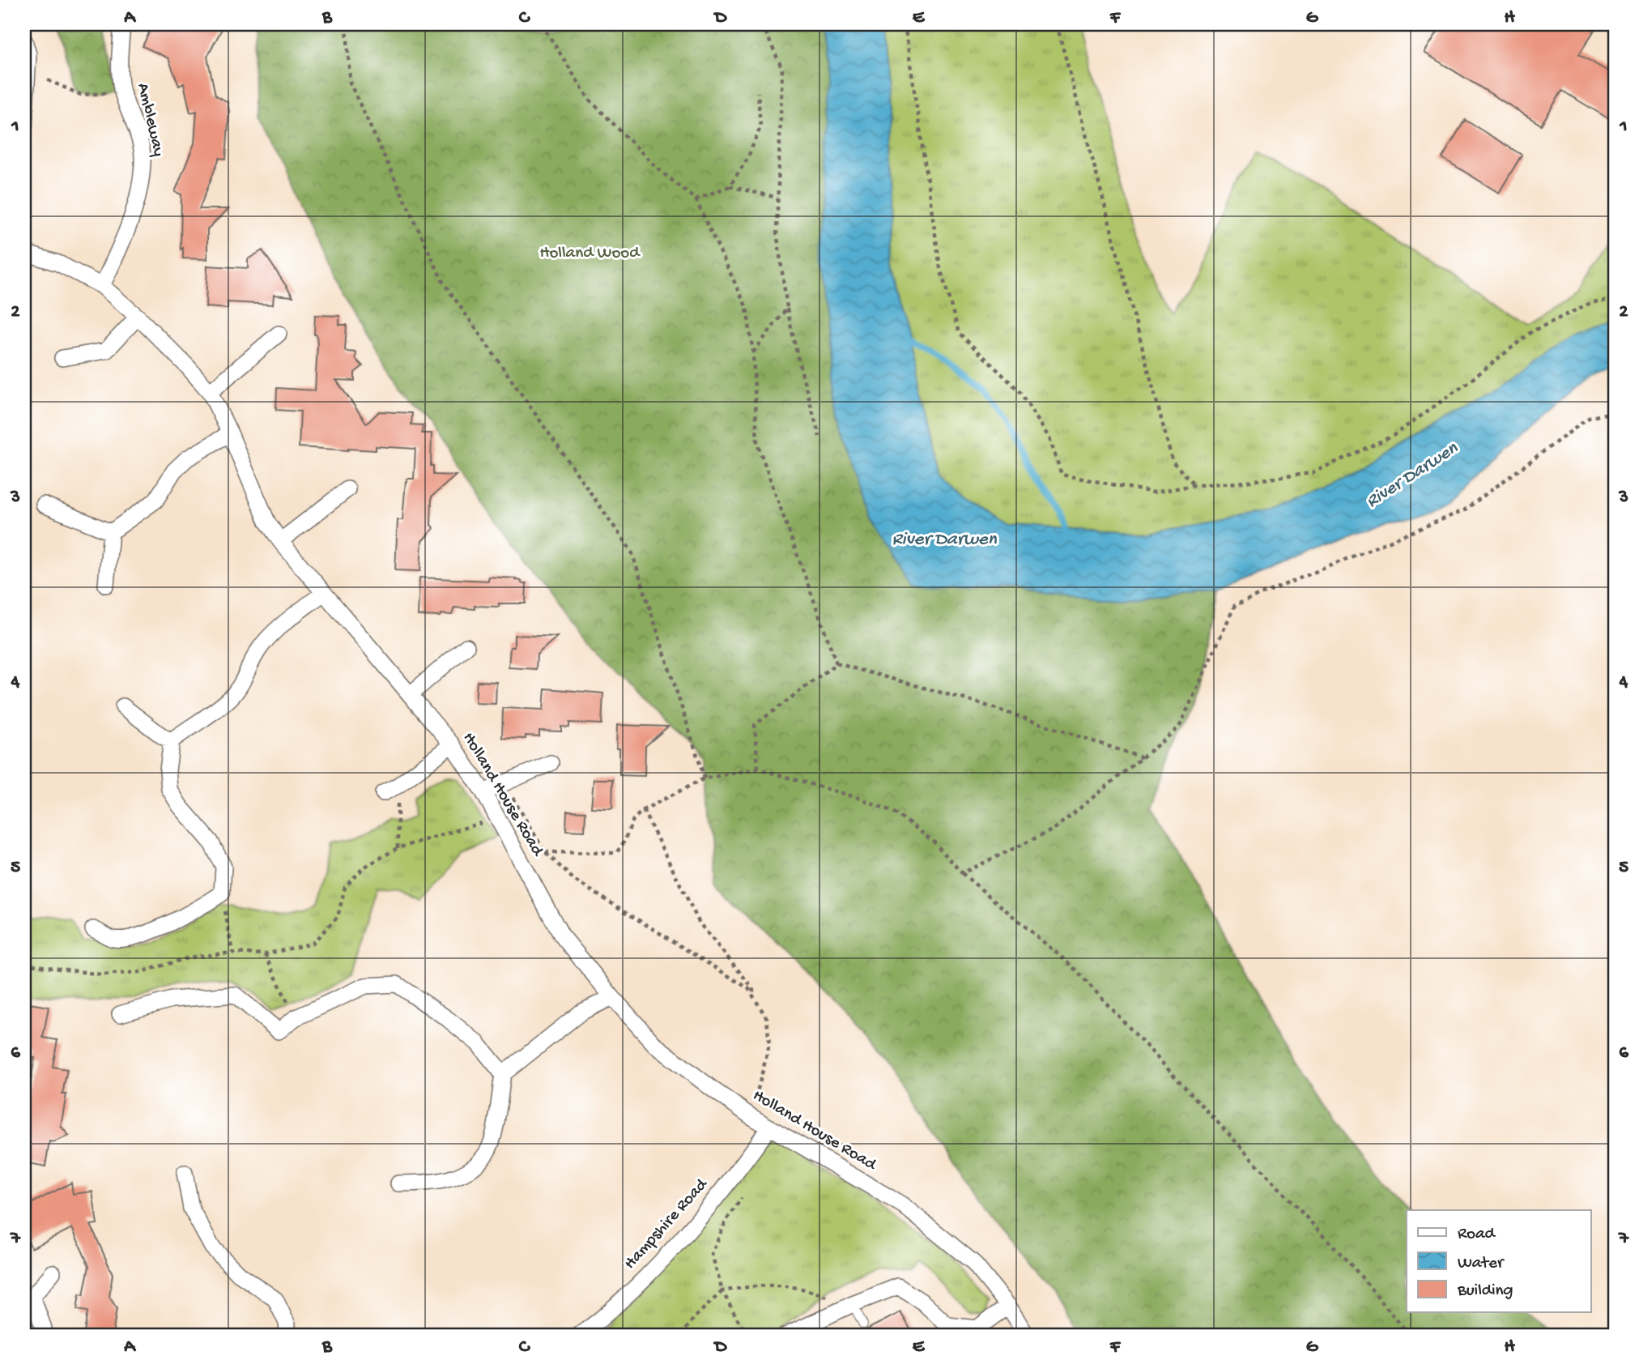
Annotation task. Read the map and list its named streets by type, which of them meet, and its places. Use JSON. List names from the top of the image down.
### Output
{
  "streets": {
    "street": ["Ambleway", "Holland House Road", "Hampshire Road"]
  },
  "crossings": [
    ["Ambleway", "Holland House Road"],
    ["Holland House Road", "Hampshire Road"]
  ],
  "water": ["River Darwen"],
  "parks": ["Holland Wood"],
  "legend": ["Road", "Water", "Building"],
  "grid": {
    "columns": [
      "A",
      "B",
      "C",
      "D",
      "E",
      "F",
      "G",
      "H"
    ],
    "rows": [
      "1",
      "2",
      "3",
      "4",
      "5",
      "6",
      "7"
    ]
  }
}
